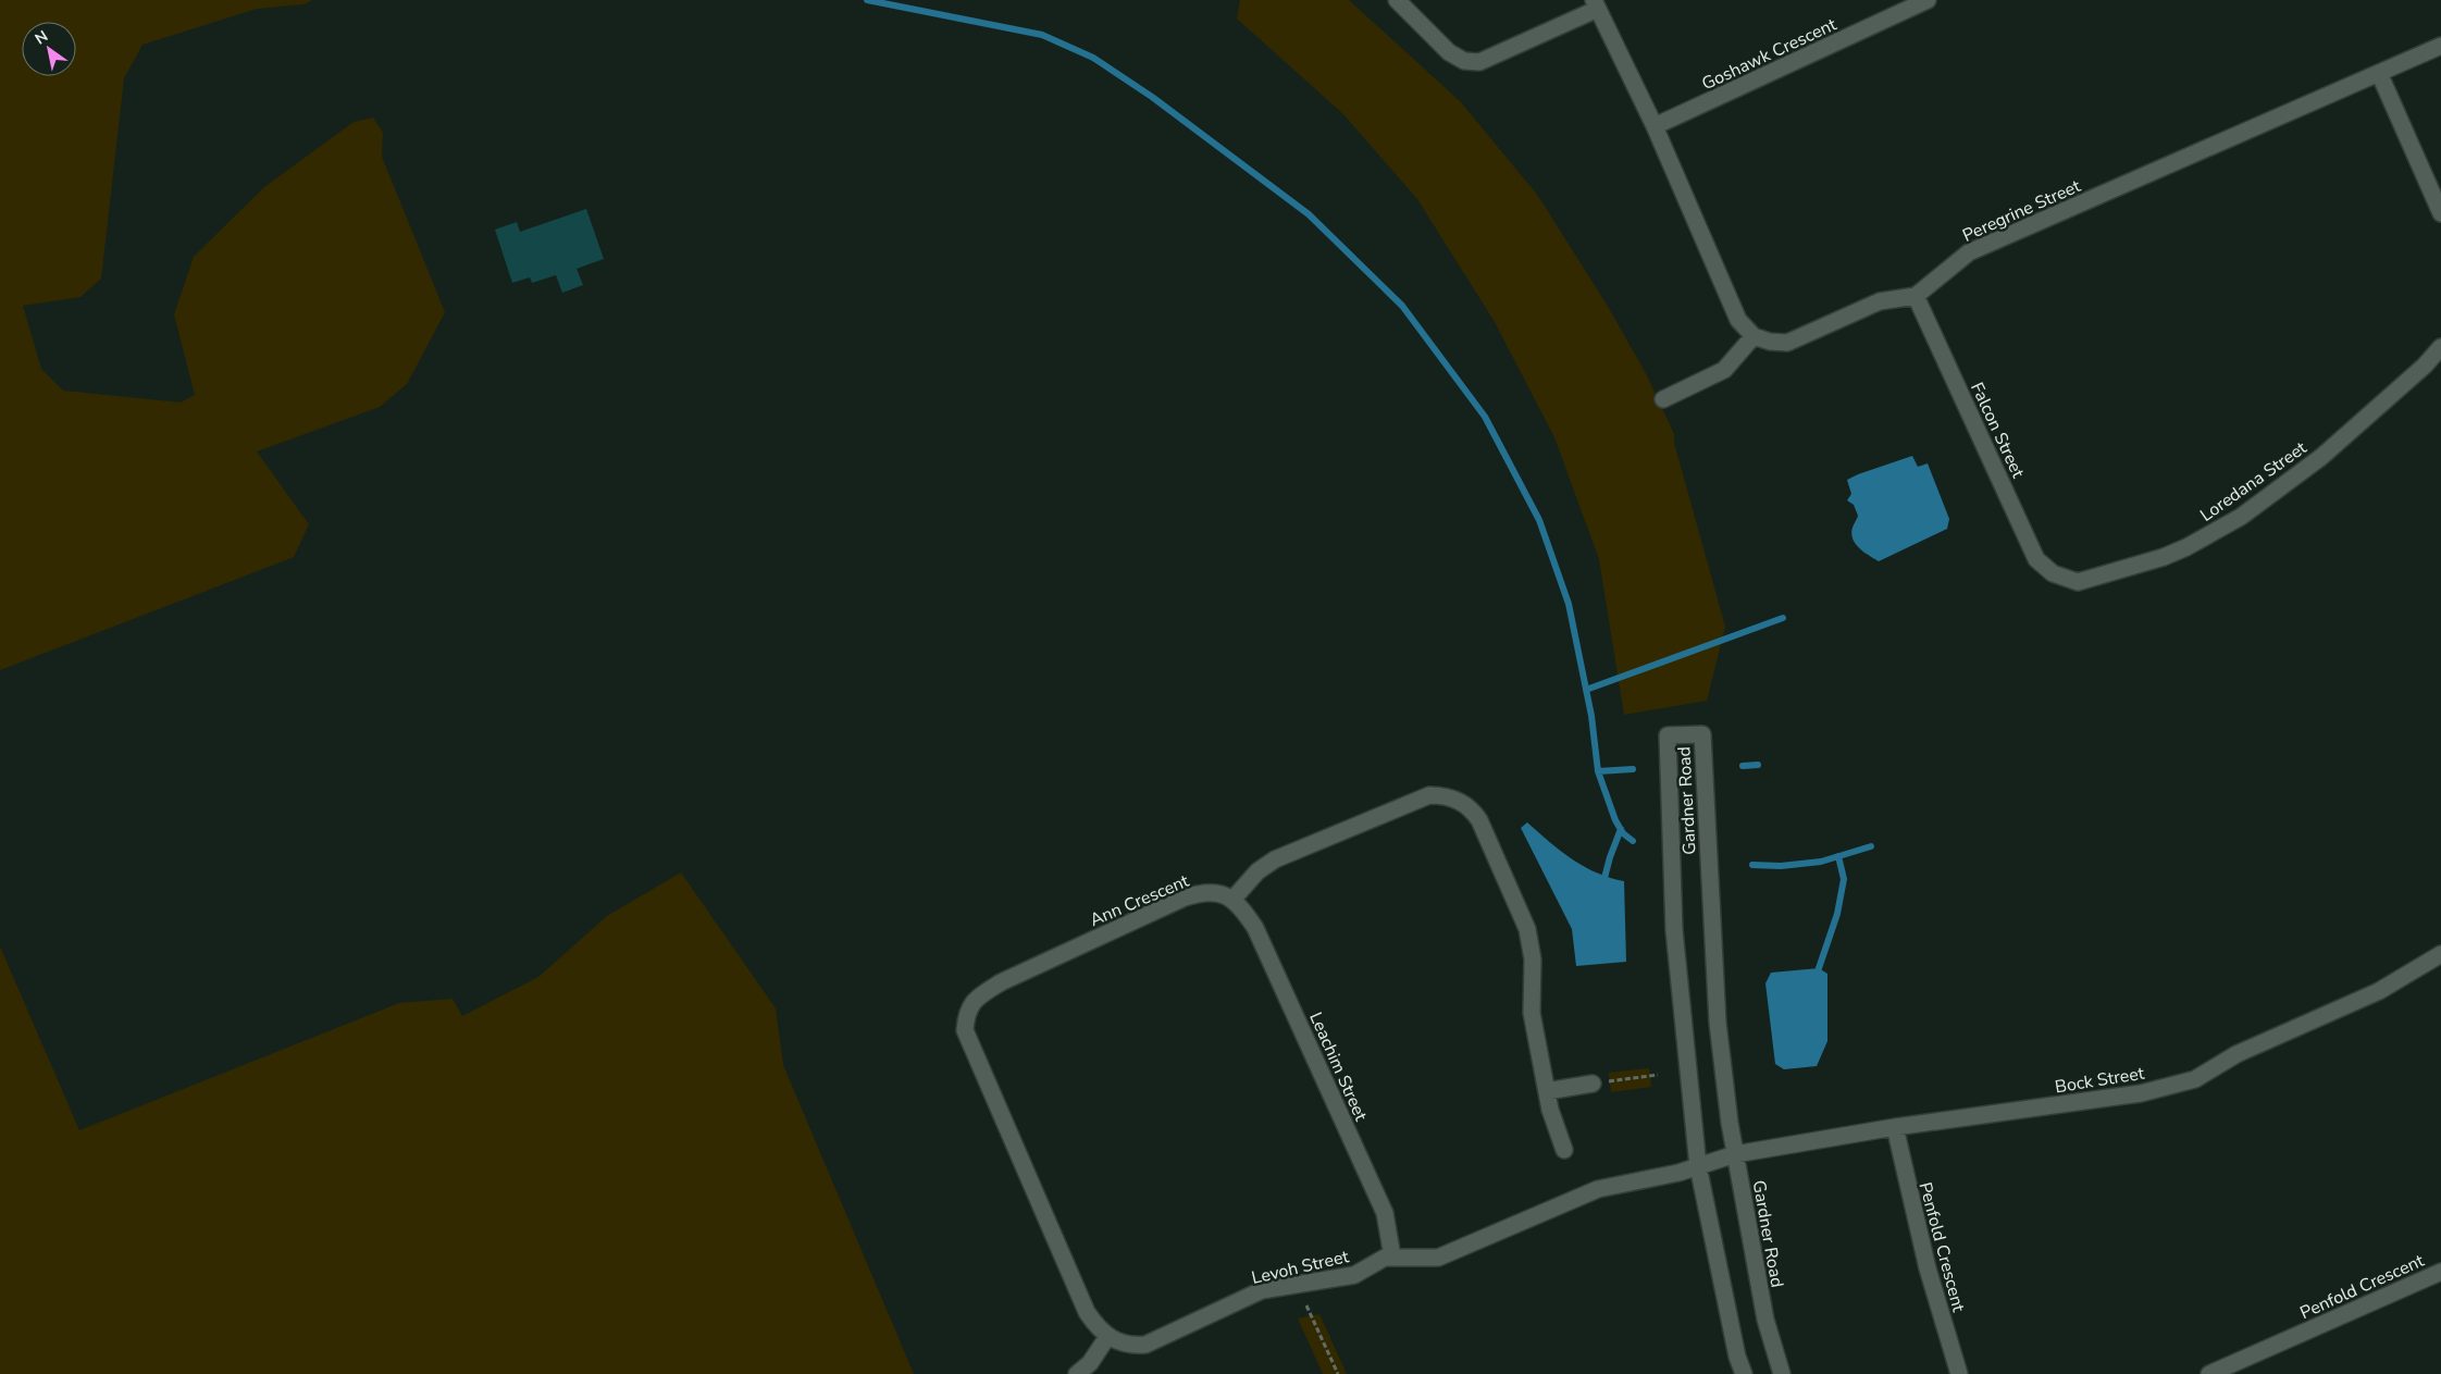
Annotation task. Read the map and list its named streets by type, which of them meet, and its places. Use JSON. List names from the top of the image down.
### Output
{
  "streets": {
    "street": [
      "Goshawk Crescent",
      "Peregrine Street",
      "Falcon Street",
      "Loredana Street",
      "Gardner Road",
      "Ann Crescent",
      "Leachim Street",
      "Bock Street",
      "Penfold Crescent",
      "Levoh Street"
    ]
  },
  "crossings": [
    ["Peregrine Street", "Falcon Street"],
    ["Falcon Street", "Loredana Street"],
    ["Gardner Road", "Bock Street"],
    ["Gardner Road", "Levoh Street"],
    ["Ann Crescent", "Leachim Street"],
    ["Ann Crescent", "Levoh Street"],
    ["Leachim Street", "Levoh Street"],
    ["Bock Street", "Penfold Crescent"],
    ["Bock Street", "Levoh Street"]
  ],
  "north": "top left"
}
